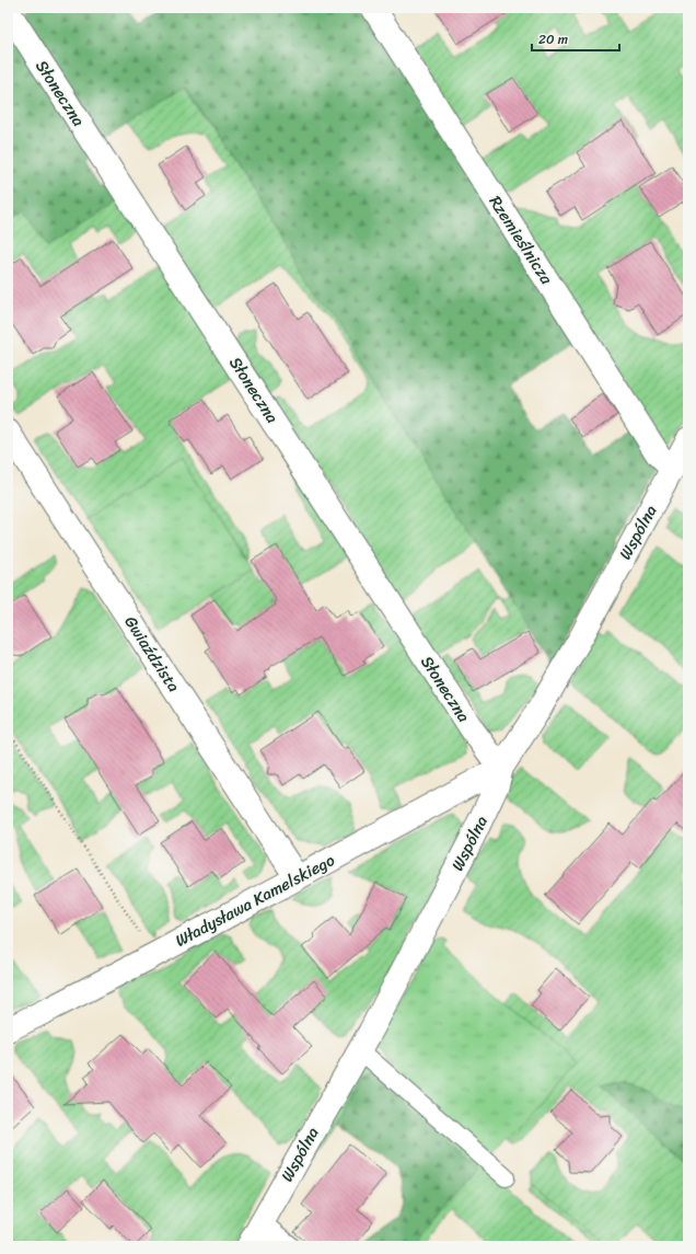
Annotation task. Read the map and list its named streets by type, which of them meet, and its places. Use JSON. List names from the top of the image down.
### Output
{
  "streets": {
    "street": [
      "Słoneczna",
      "Rzemieślnicza",
      "Wspólna",
      "Gwiaździsta",
      "Władysława Kamelskiego"
    ]
  },
  "crossings": [
    ["Słoneczna", "Wspólna"],
    ["Słoneczna", "Władysława Kamelskiego"],
    ["Rzemieślnicza", "Wspólna"],
    ["Wspólna", "Władysława Kamelskiego"],
    ["Gwiaździsta", "Władysława Kamelskiego"]
  ],
  "scale_bar": "20 m"
}
